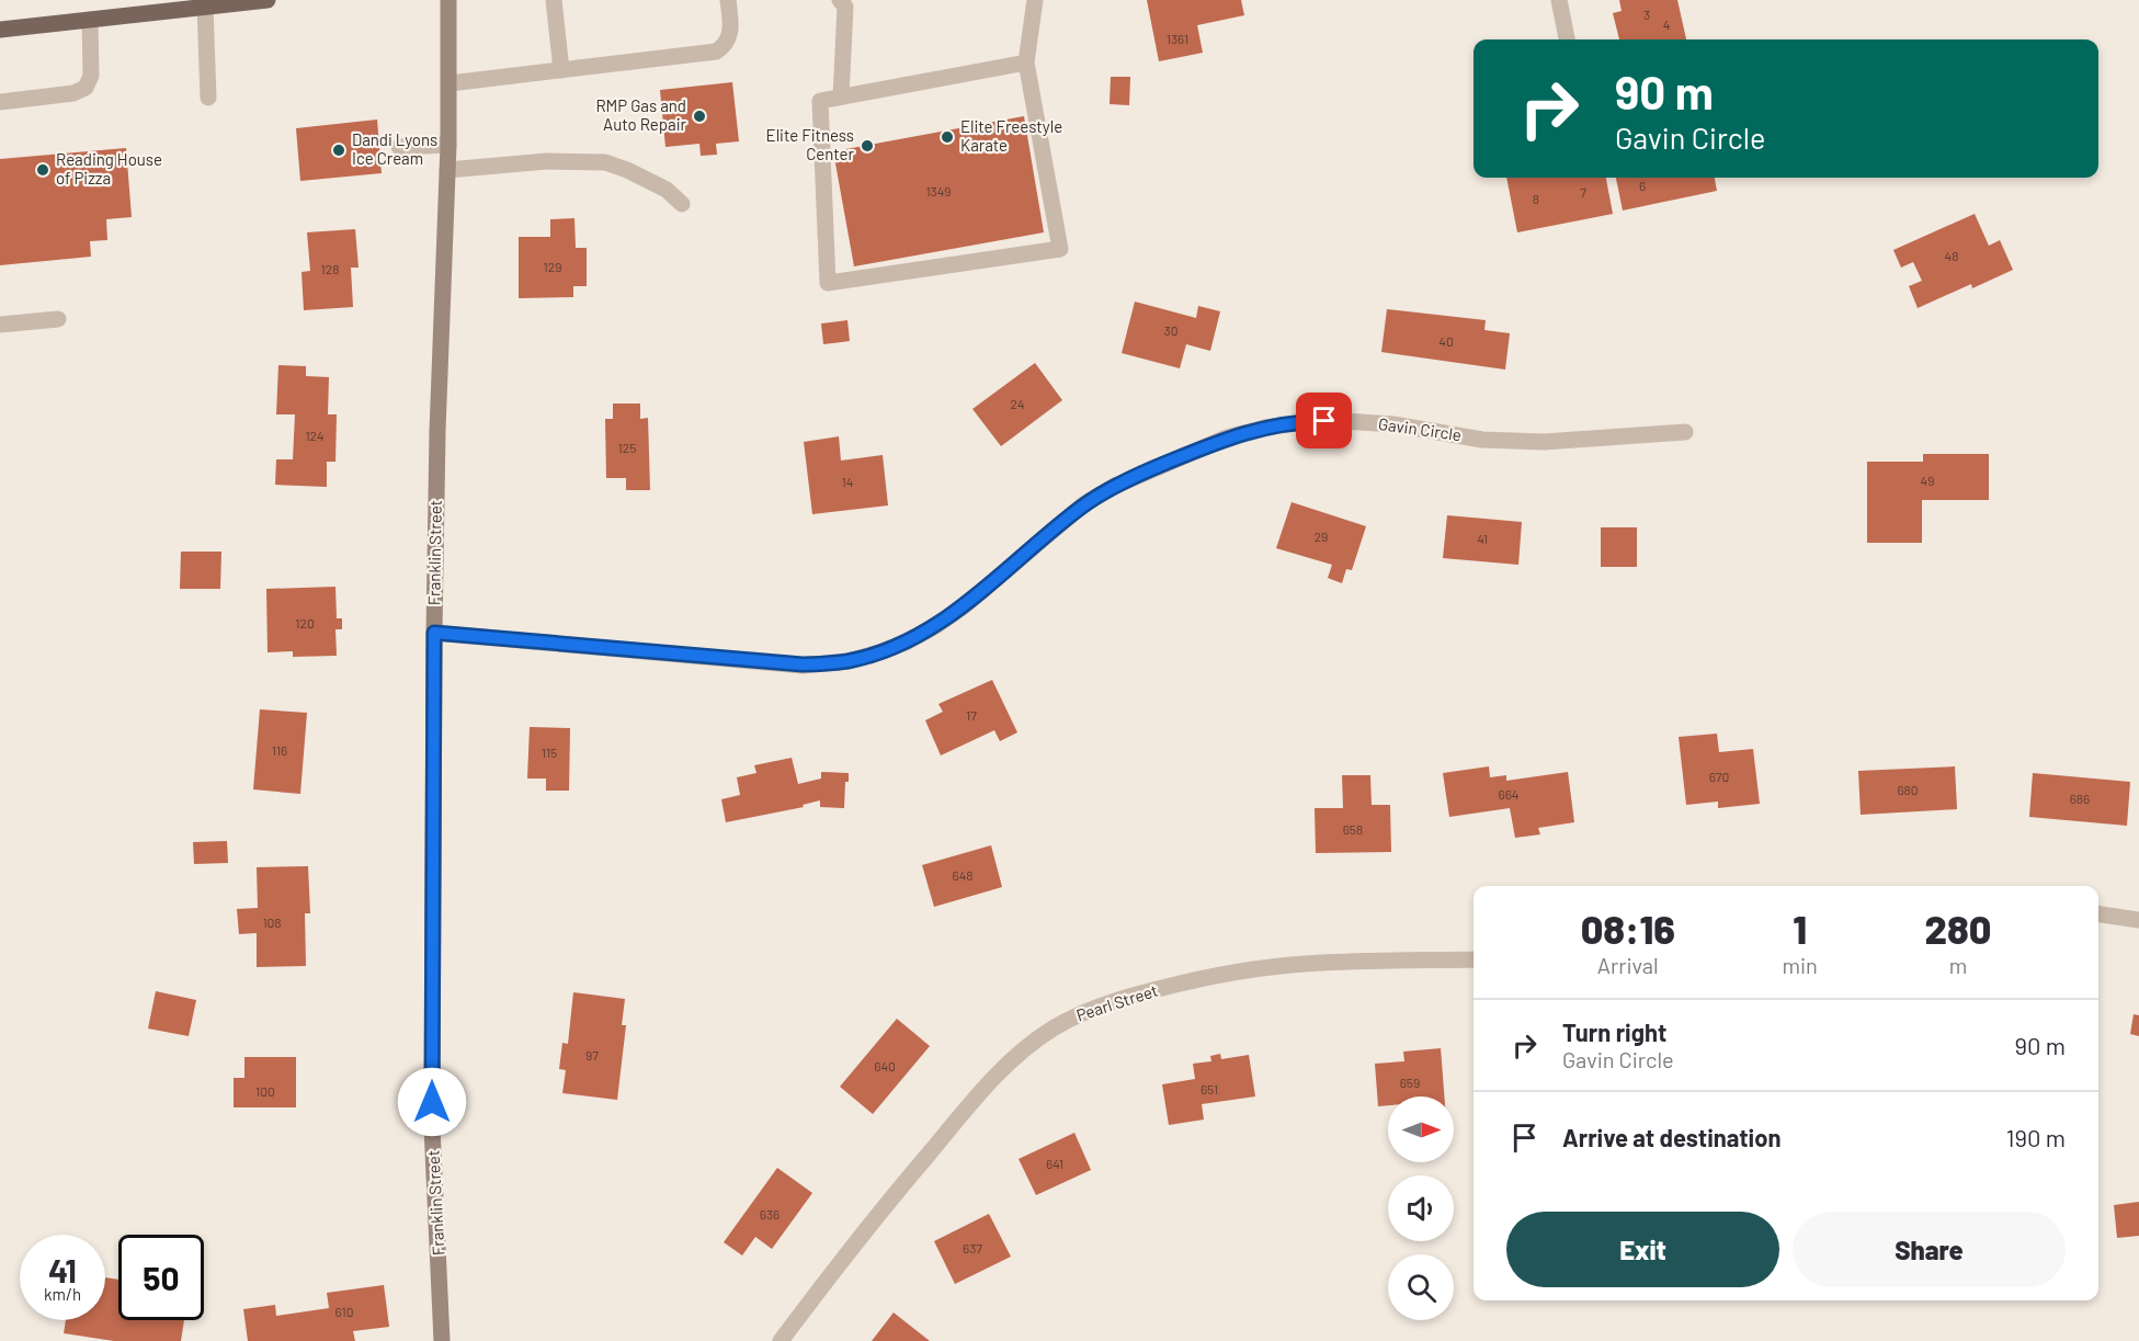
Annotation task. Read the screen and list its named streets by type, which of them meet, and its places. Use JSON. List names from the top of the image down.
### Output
{
  "streets": {
    "main road": ["Franklin Street"],
    "street": ["Gavin Circle", "Pearl Street"]
  },
  "crossings": [
    ["Gavin Circle", "Franklin Street"]
  ],
  "places": [
    "RMP Gas and Auto Repair",
    "Elite Freestyle Karate",
    "Elite Fitness Center",
    "Dandi Lyons Ice Cream",
    "Reading House of Pizza"
  ],
  "house_numbers": [
    "3",
    "4",
    "1361",
    "6",
    "1349",
    "7",
    "8",
    "48",
    "129",
    "128",
    "30",
    "40",
    "24",
    "124",
    "125",
    "49",
    "14",
    "29",
    "41",
    "120",
    "17",
    "116",
    "115",
    "670",
    "680",
    "664",
    "686",
    "658",
    "648",
    "108",
    "97",
    "640",
    "659",
    "651",
    "100",
    "641",
    "636",
    "637",
    "610"
  ],
  "north": "right",
  "page": {
    "turn": ["90 m", "Gavin Circle"],
    "eta": [
      "08:16",
      "Arrival",
      "1",
      "min",
      "280",
      "m"
    ],
    "list": [
      {
        "name": "Turn right",
        "note": "Gavin Circle",
        "value": "90 m"
      },
      {
        "name": "Arrive at destination",
        "value": "190 m"
      }
    ],
    "buttons": ["Exit", "Share"],
    "speed": "41 km/h",
    "limit": "50"
  }
}
